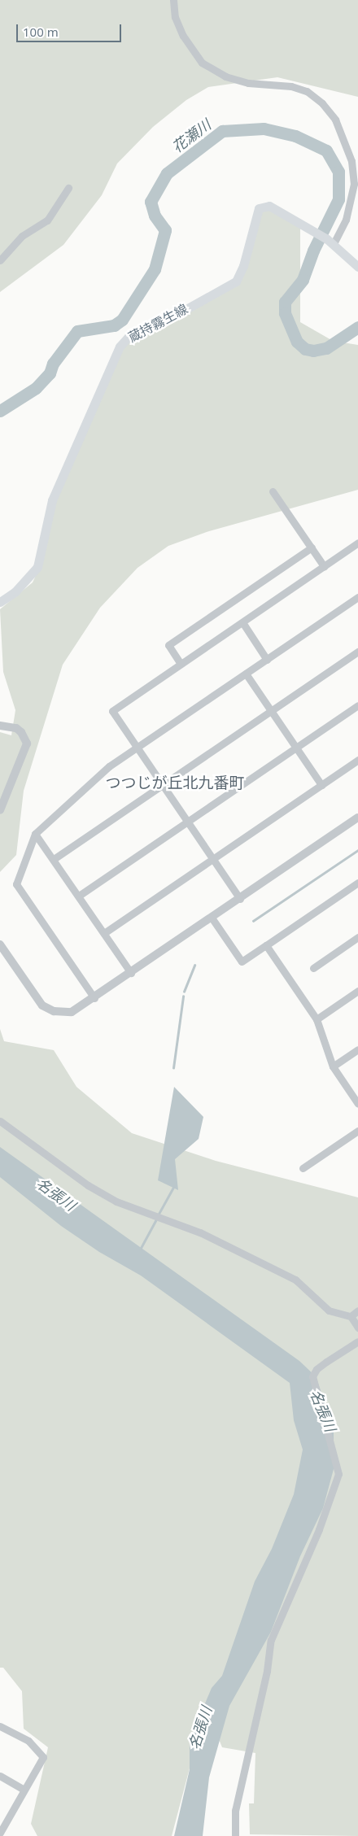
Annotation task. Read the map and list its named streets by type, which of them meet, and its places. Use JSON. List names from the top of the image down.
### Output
{
  "streets": {
    "main road": ["蔵持霧生線"]
  },
  "districts": ["つつじが丘北九番町"],
  "water": ["花瀬川", "名張川"],
  "scale_bar": "100 m"
}
